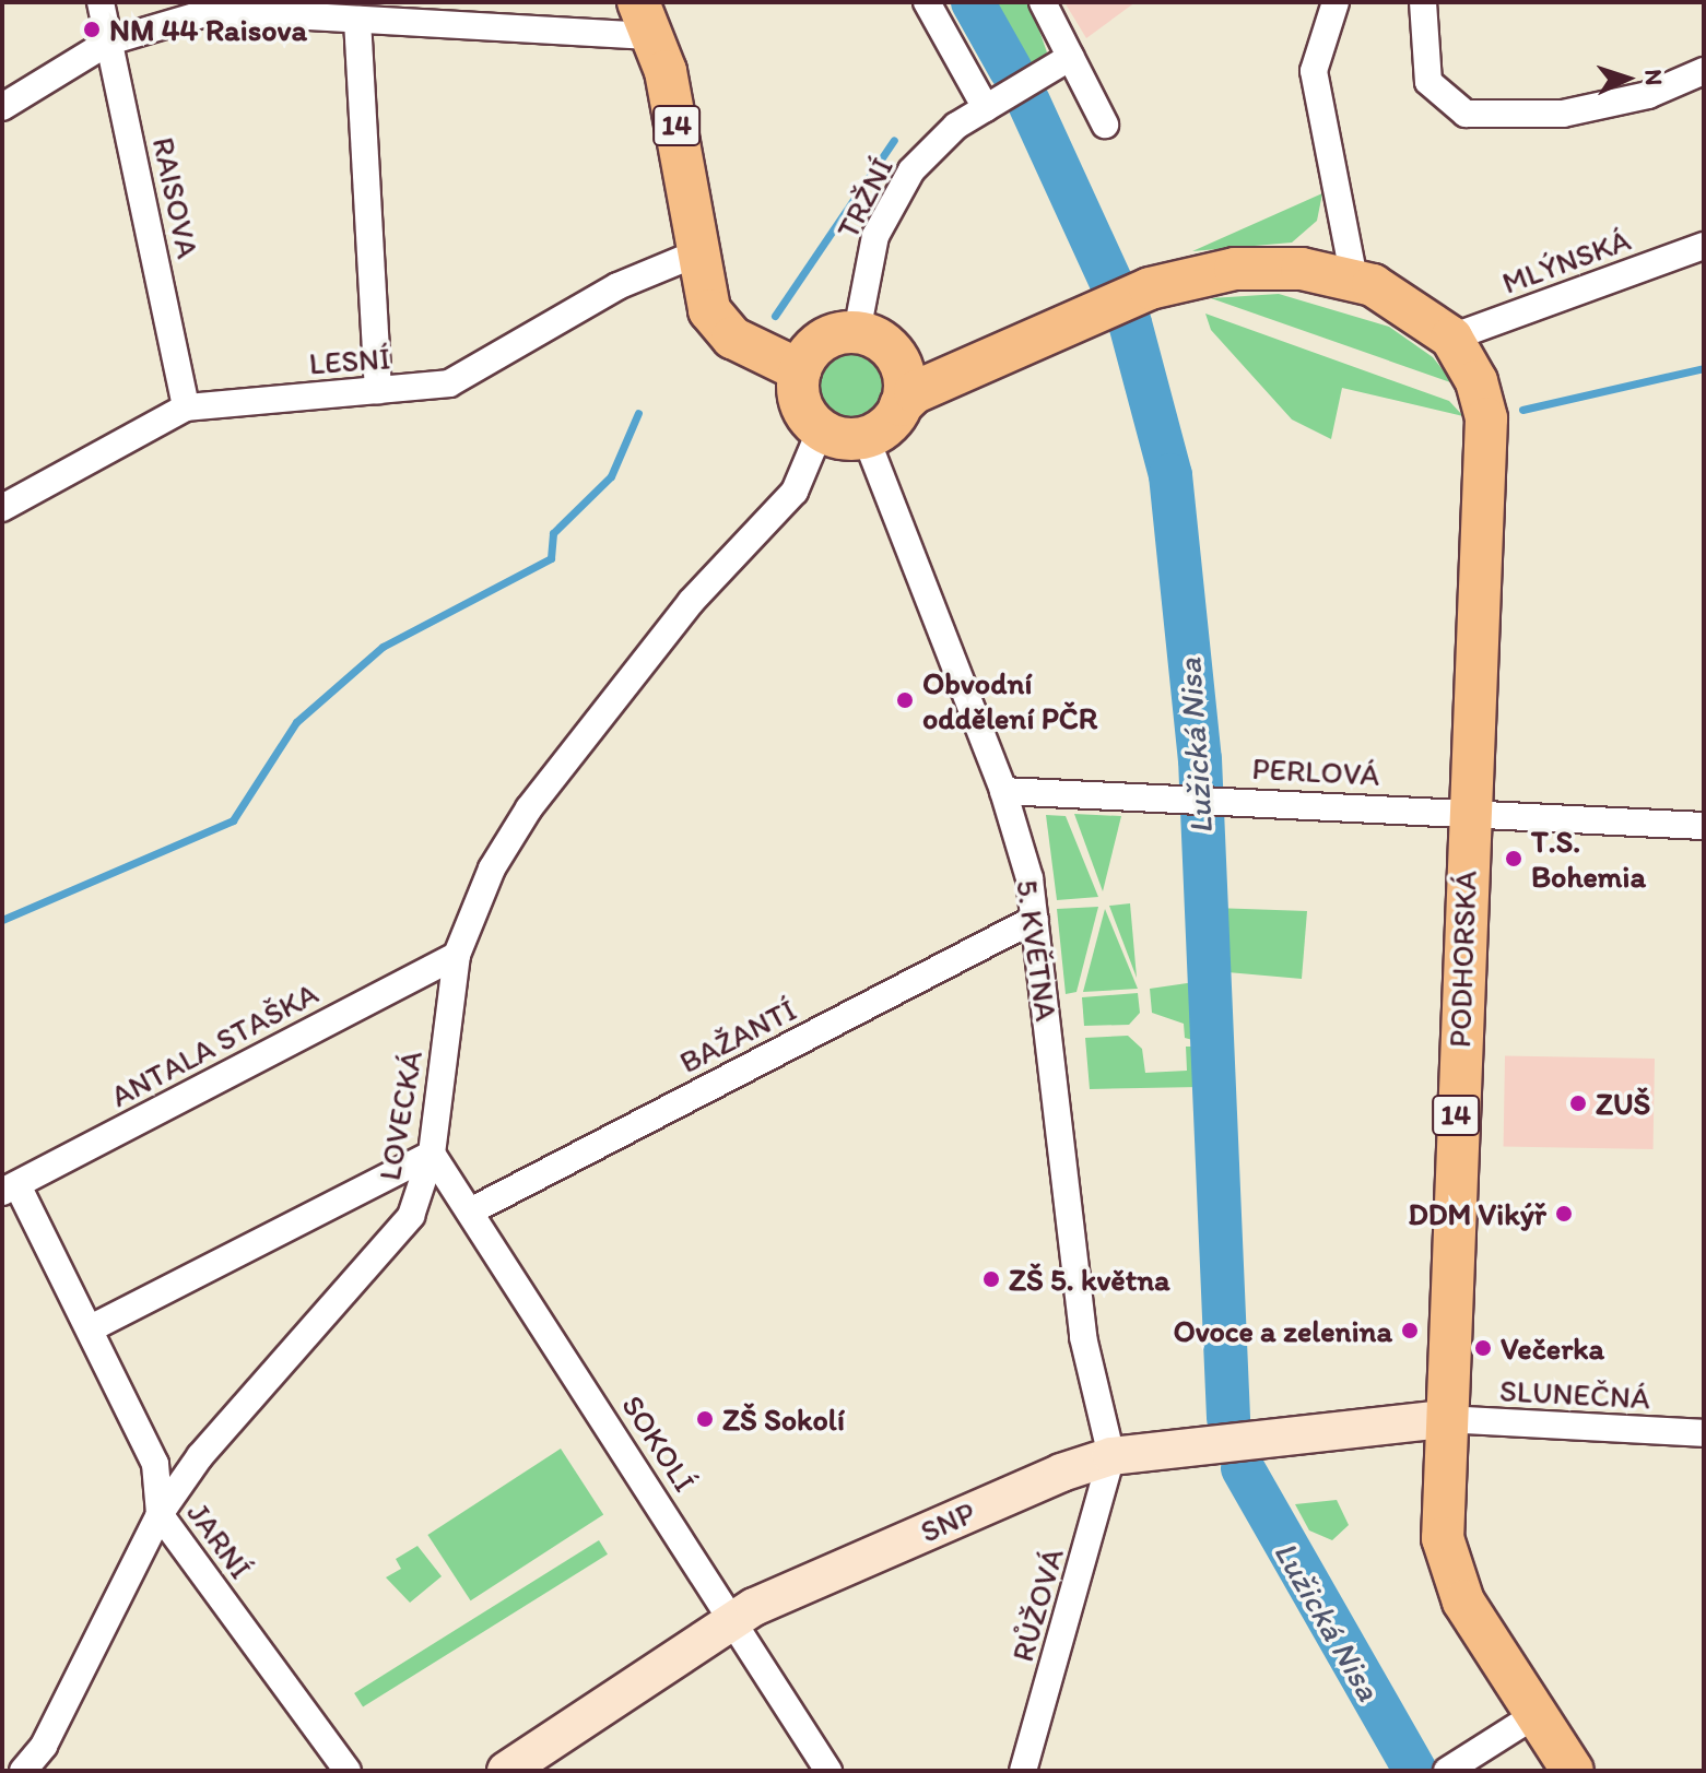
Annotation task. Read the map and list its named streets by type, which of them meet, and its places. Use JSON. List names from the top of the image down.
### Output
{
  "streets": {
    "main road": ["14", "PODHORSKÁ"],
    "street": [
      "RAISOVA",
      "TRŽNÍ",
      "MLÝNSKÁ",
      "LESNÍ",
      "PERLOVÁ",
      "5. KVĚTNA",
      "BAŽANTÍ",
      "ANTALA STAŠKA",
      "LOVECKÁ",
      "SLUNEČNÁ",
      "SOKOLÍ",
      "SNP",
      "JARNÍ",
      "RŮŽOVÁ"
    ]
  },
  "crossings": [
    ["14", "TRŽNÍ"],
    ["14", "LESNÍ"],
    ["14", "5. KVĚTNA"],
    ["14", "LOVECKÁ"],
    ["RAISOVA", "LESNÍ"],
    ["TRŽNÍ", "5. KVĚTNA"],
    ["TRŽNÍ", "LOVECKÁ"],
    ["MLÝNSKÁ", "PODHORSKÁ"],
    ["PERLOVÁ", "5. KVĚTNA"],
    ["PERLOVÁ", "PODHORSKÁ"],
    ["5. KVĚTNA", "BAŽANTÍ"],
    ["5. KVĚTNA", "LOVECKÁ"],
    ["5. KVĚTNA", "SNP"],
    ["5. KVĚTNA", "RŮŽOVÁ"],
    ["PODHORSKÁ", "SLUNEČNÁ"],
    ["PODHORSKÁ", "SNP"],
    ["BAŽANTÍ", "SOKOLÍ"],
    ["ANTALA STAŠKA", "LOVECKÁ"],
    ["ANTALA STAŠKA", "JARNÍ"],
    ["LOVECKÁ", "SOKOLÍ"],
    ["LOVECKÁ", "JARNÍ"],
    ["SLUNEČNÁ", "SNP"],
    ["SOKOLÍ", "SNP"],
    ["SNP", "RŮŽOVÁ"]
  ],
  "water": ["Lužická Nisa"],
  "places": [
    "NM 44 Raisova",
    "Obvodní oddělení PČR",
    "T.S. Bohemia",
    "ZUŠ",
    "DDM Vikýř",
    "ZŠ 5. května",
    "Ovoce a zelenina",
    "Večerka",
    "ZŠ Sokolí"
  ],
  "north": "right"
}
